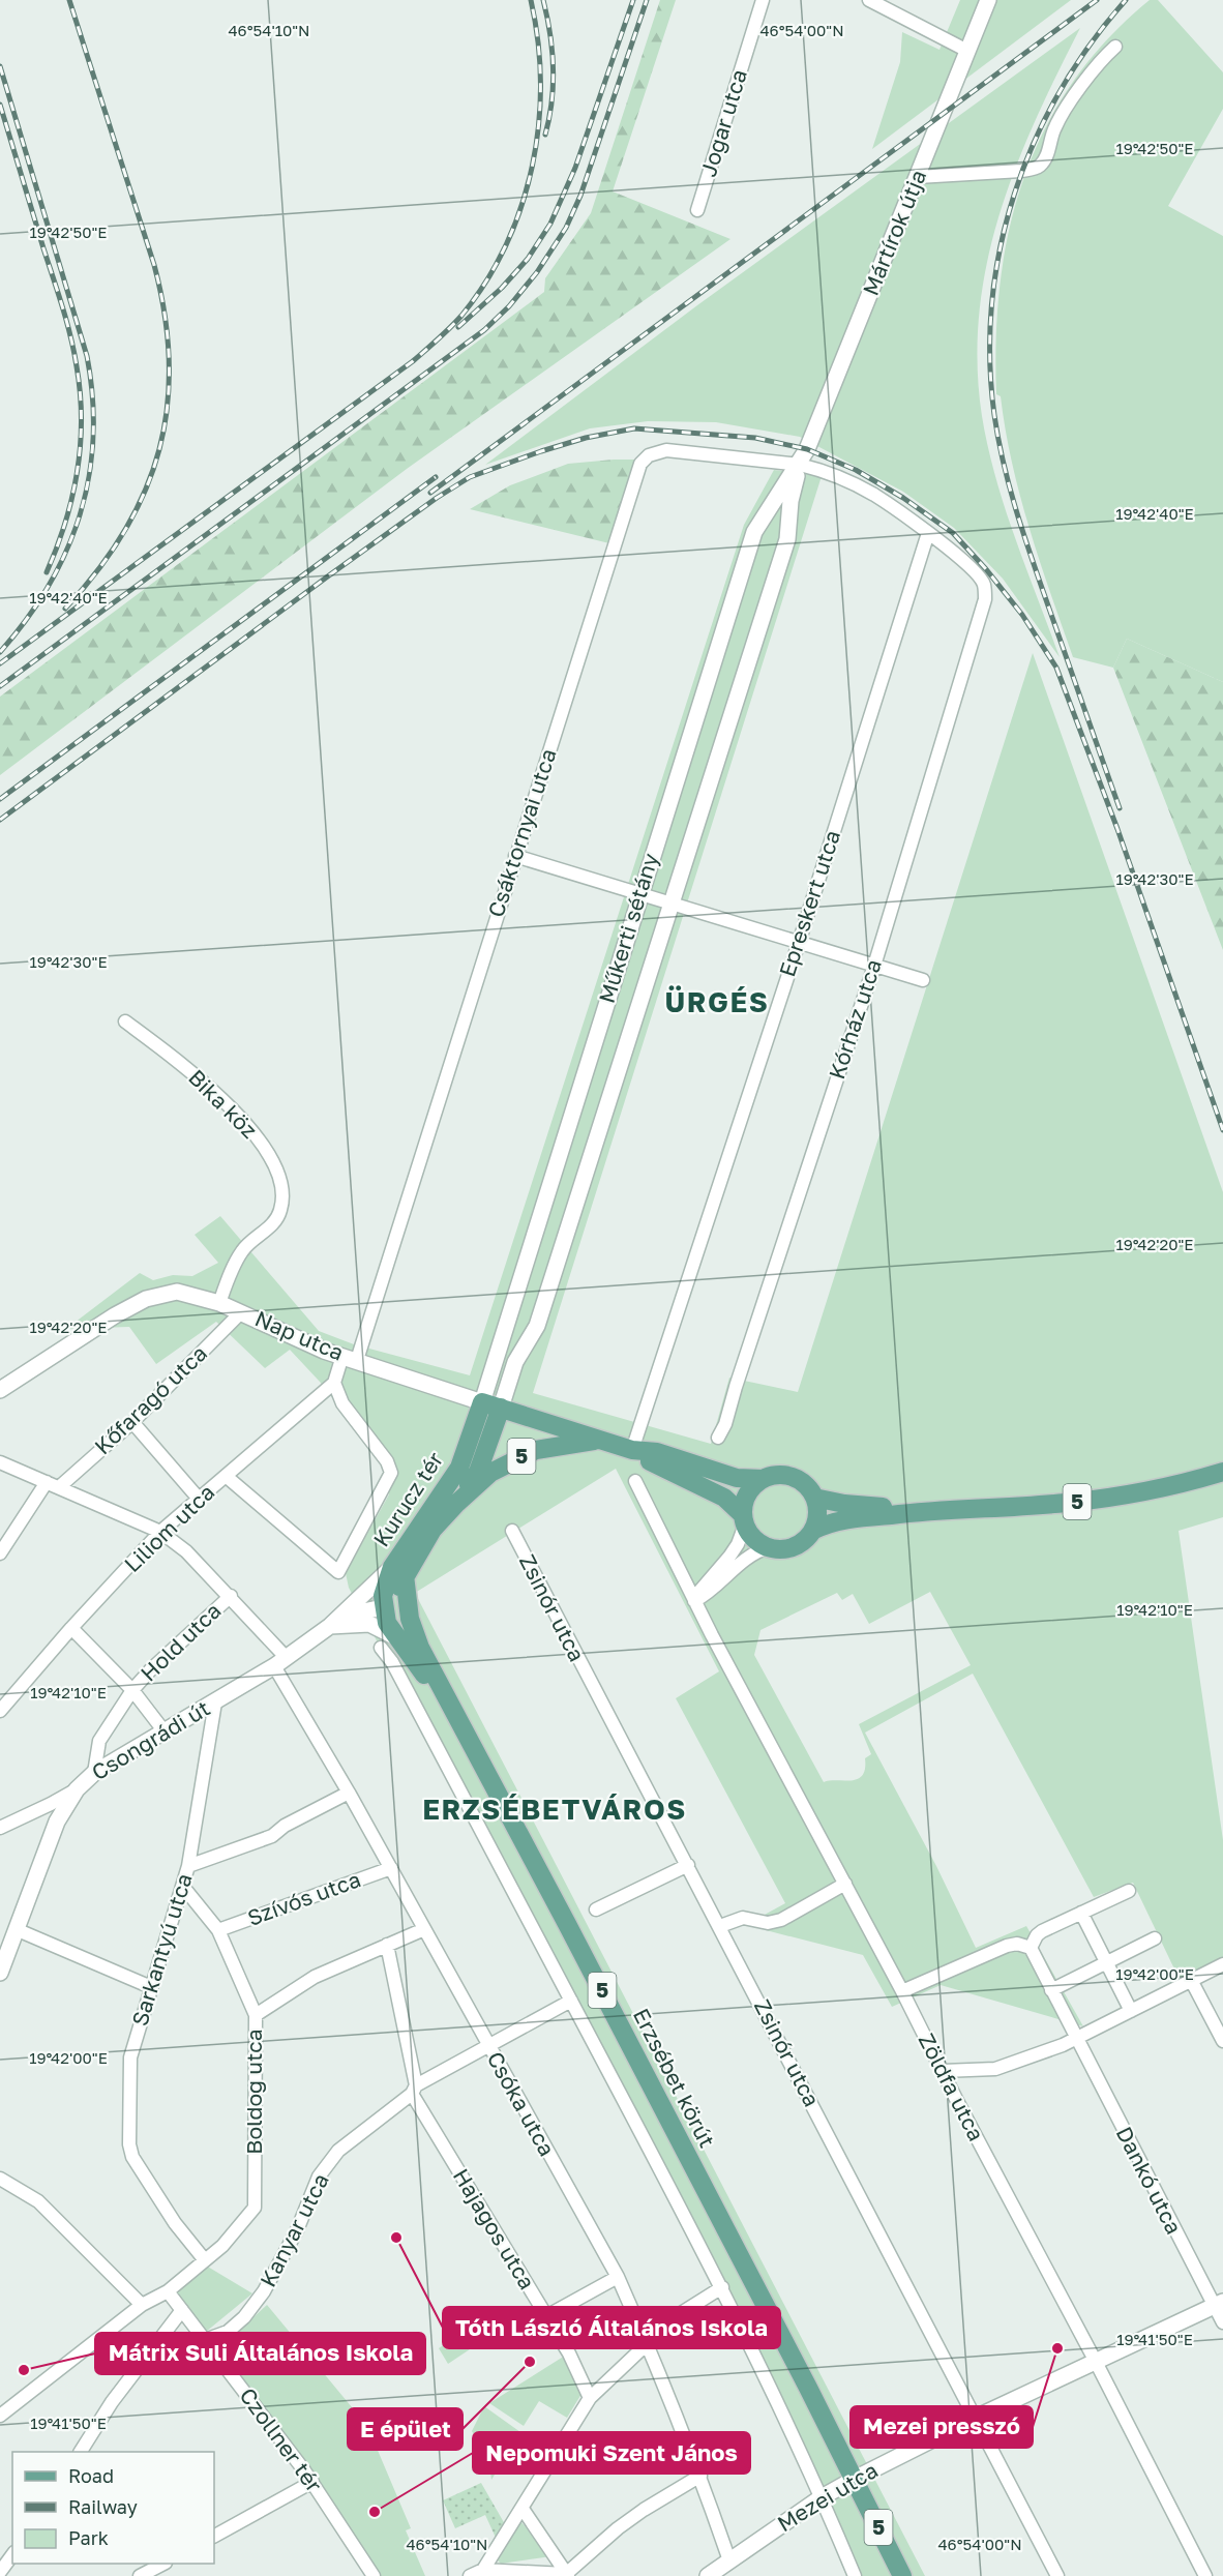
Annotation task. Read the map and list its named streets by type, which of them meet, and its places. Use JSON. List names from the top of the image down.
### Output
{
  "streets": {
    "main road": ["5", "Kurucz tér", "Erzsébet körút"],
    "street": [
      "Jogar utca",
      "Mártírok útja",
      "Csáktornyai utca",
      "Epreskert utca",
      "Műkerti sétány",
      "Kórház utca",
      "Bika köz",
      "Nap utca",
      "Kőfaragó utca",
      "Liliom utca",
      "Zsinór utca",
      "Hold utca",
      "Csongrádi út",
      "Szívós utca",
      "Sarkantyú utca",
      "Zöldfa utca",
      "Boldog utca",
      "Csóka utca",
      "Dankó utca",
      "Hajagos utca",
      "Kanyar utca",
      "Czollner tér",
      "Mezei utca"
    ]
  },
  "crossings": [
    ["Mártírok útja", "Csáktornyai utca"],
    ["Mártírok útja", "Műkerti sétány"],
    ["Csáktornyai utca", "Műkerti sétány"],
    ["Csáktornyai utca", "Nap utca"],
    ["Epreskert utca", "Kórház utca"],
    ["Epreskert utca", "5"],
    ["Műkerti sétány", "5"],
    ["Műkerti sétány", "Kurucz tér"],
    ["Bika köz", "Nap utca"],
    ["Nap utca", "Kőfaragó utca"],
    ["Kőfaragó utca", "Csóka utca"],
    ["5", "Kurucz tér"],
    ["5", "Erzsébet körút"],
    ["5", "Mezei utca"],
    ["Kurucz tér", "Liliom utca"],
    ["Kurucz tér", "Csongrádi út"],
    ["Kurucz tér", "Erzsébet körút"],
    ["Liliom utca", "Csóka utca"],
    ["Zsinór utca", "Mezei utca"],
    ["Hold utca", "Csongrádi út"],
    ["Hold utca", "Csóka utca"],
    ["Csongrádi út", "Sarkantyú utca"],
    ["Csongrádi út", "Erzsébet körút"],
    ["Csongrádi út", "Csóka utca"],
    ["Szívós utca", "Boldog utca"],
    ["Szívós utca", "Csóka utca"],
    ["Sarkantyú utca", "Boldog utca"],
    ["Erzsébet körút", "Mezei utca"],
    ["Zöldfa utca", "Mezei utca"],
    ["Boldog utca", "Czollner tér"],
    ["Csóka utca", "Kanyar utca"],
    ["Csóka utca", "Mezei utca"],
    ["Dankó utca", "Mezei utca"],
    ["Hajagos utca", "Kanyar utca"],
    ["Kanyar utca", "Czollner tér"]
  ],
  "districts": ["ÜRGÉS", "ERZSÉBETVÁROS"],
  "places": [
    "Tóth László Általános Iskola",
    "Mezei presszó",
    "E épület",
    "Mátrix Suli Általános Iskola",
    "Nepomuki Szent János"
  ],
  "legend": ["Road", "Railway", "Park"],
  "coordinates": [
    "46°54'10\"N",
    "46°54'00\"N",
    "19°42'50\"E",
    "19°42'40\"E",
    "19°42'30\"E",
    "19°42'20\"E",
    "19°42'10\"E",
    "19°42'00\"E",
    "19°41'50\"E"
  ]
}
